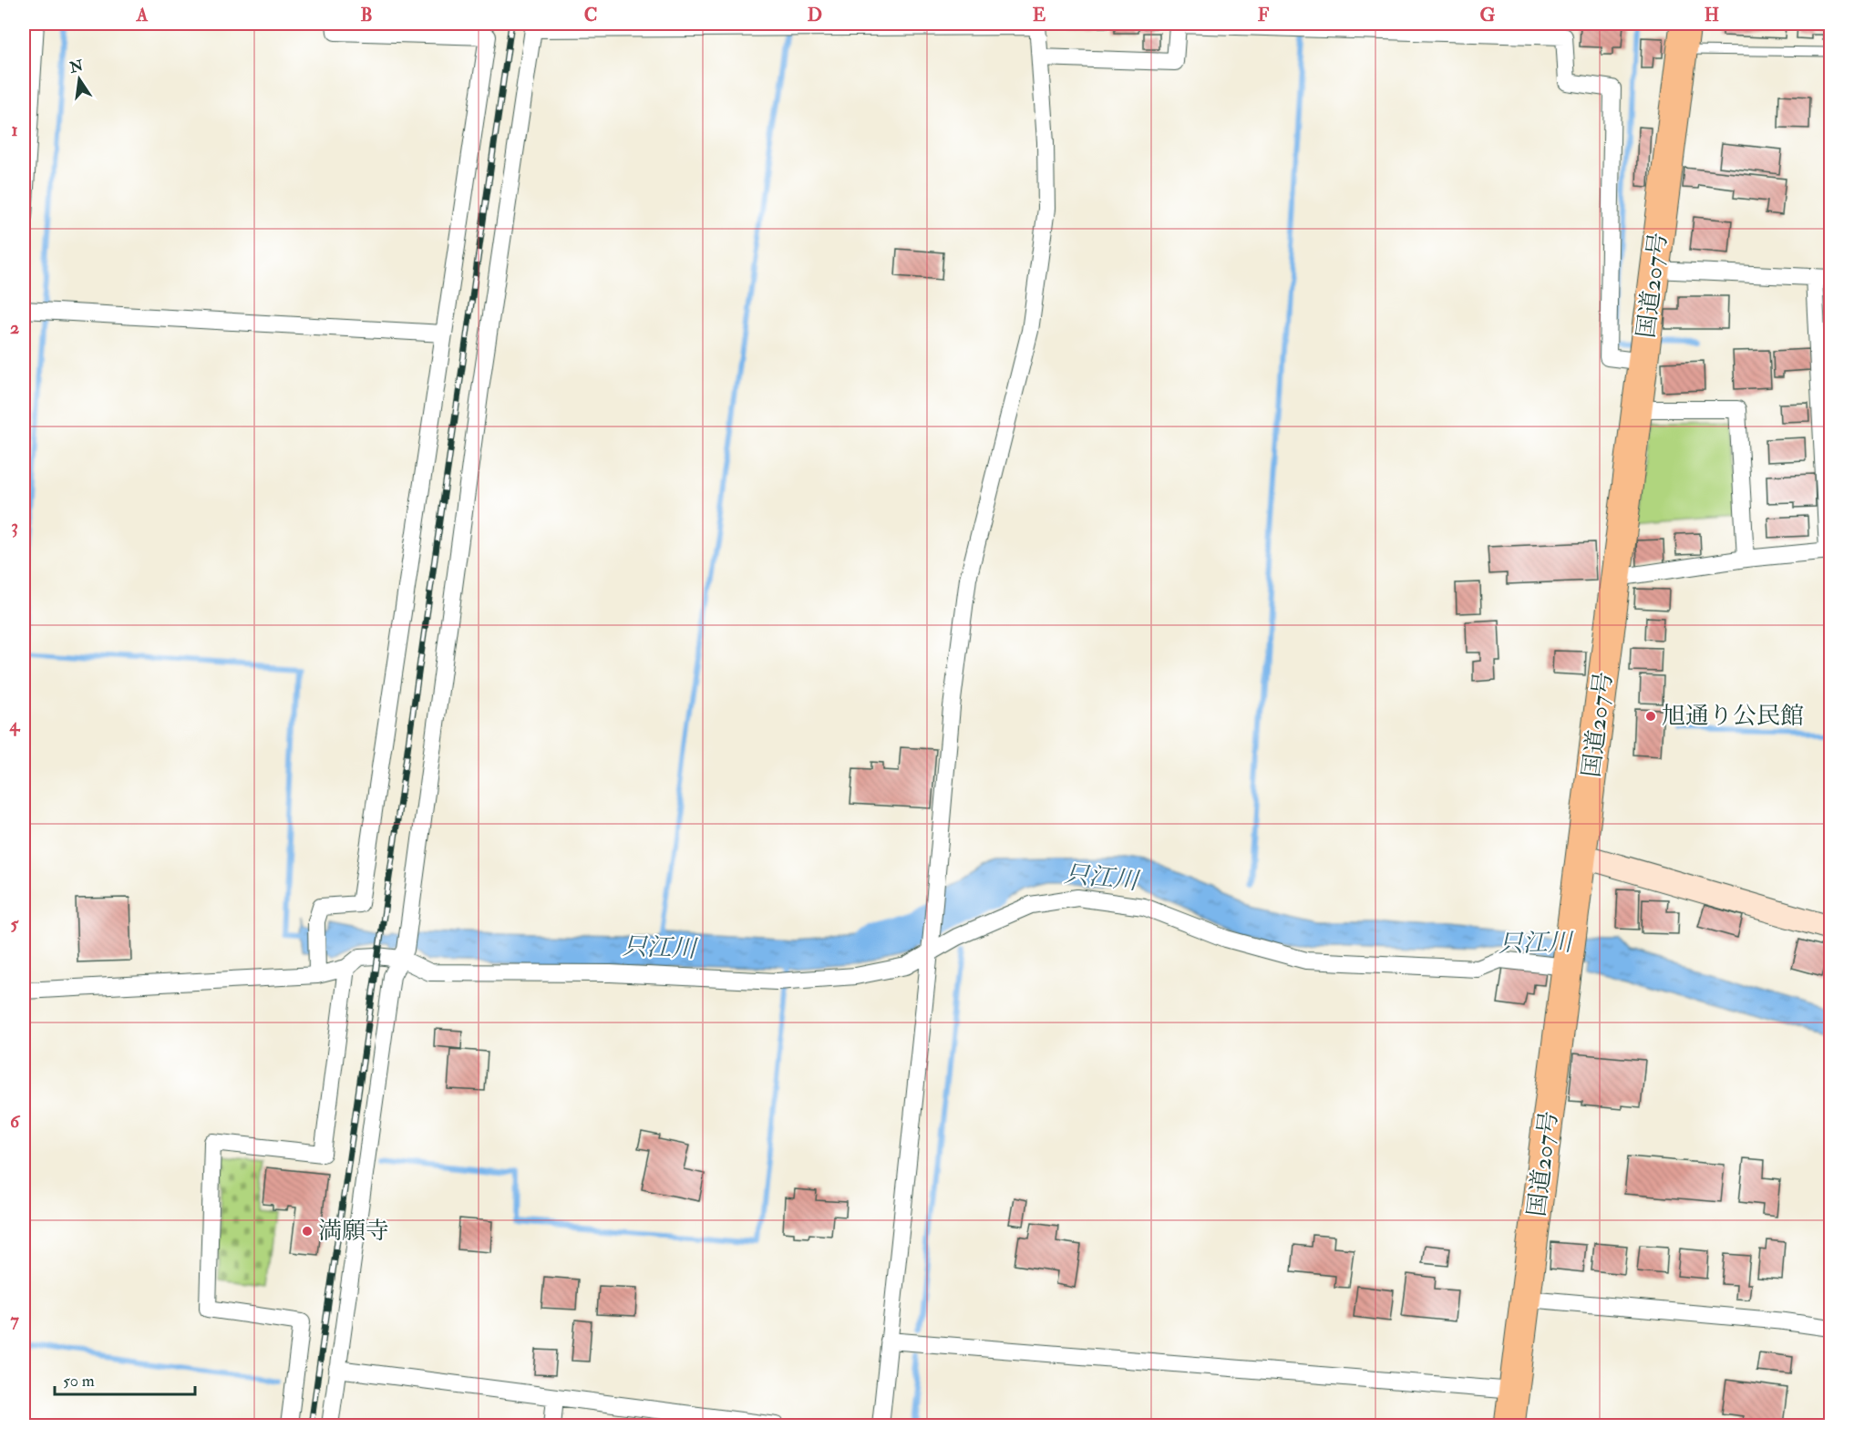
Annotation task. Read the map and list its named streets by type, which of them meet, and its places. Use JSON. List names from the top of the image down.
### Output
{
  "streets": {
    "highway": ["国道207号"]
  },
  "water": ["只江川"],
  "places": ["旭通り公民館", "満願寺"],
  "scale_bar": "50 m",
  "north": "top",
  "grid": {
    "columns": [
      "A",
      "B",
      "C",
      "D",
      "E",
      "F",
      "G",
      "H"
    ],
    "rows": [
      "1",
      "2",
      "3",
      "4",
      "5",
      "6",
      "7"
    ]
  }
}
